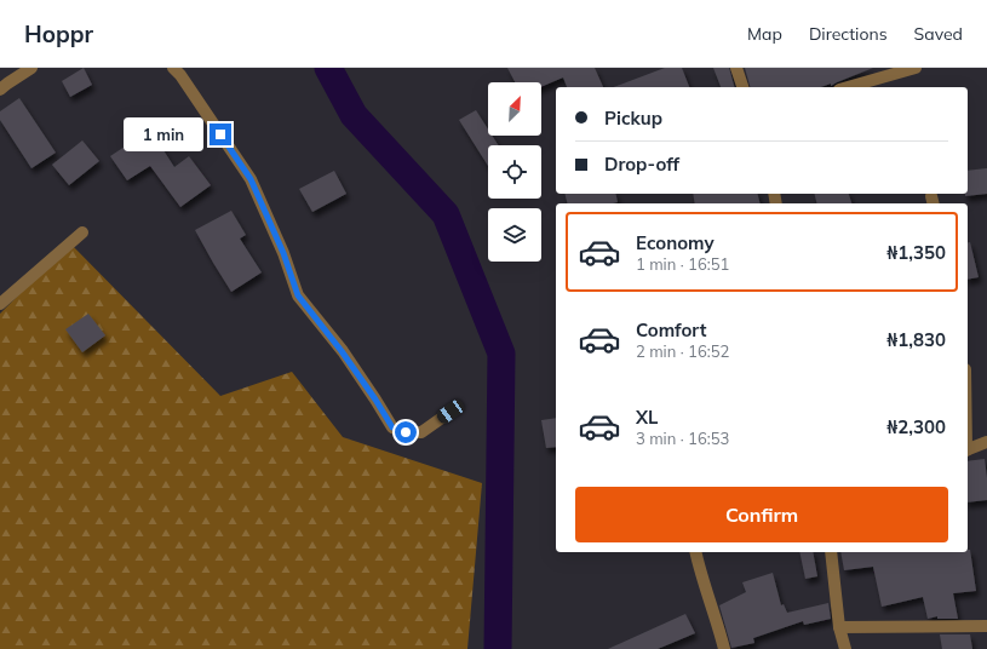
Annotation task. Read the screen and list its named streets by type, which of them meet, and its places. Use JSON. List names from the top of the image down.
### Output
{
  "north": "top right",
  "page": {
    "header": "Hoppr",
    "nav": ["Map", "Directions", "Saved"],
    "banner": ["Pickup", "Drop-off"],
    "bubble": "1 min",
    "list": [
      {
        "name": "Economy",
        "note": "1 min · 16:51",
        "value": "₦1,350"
      },
      {
        "name": "Comfort",
        "note": "2 min · 16:52",
        "value": "₦1,830"
      },
      {
        "name": "XL",
        "note": "3 min · 16:53",
        "value": "₦2,300"
      }
    ],
    "buttons": "Confirm"
  }
}
